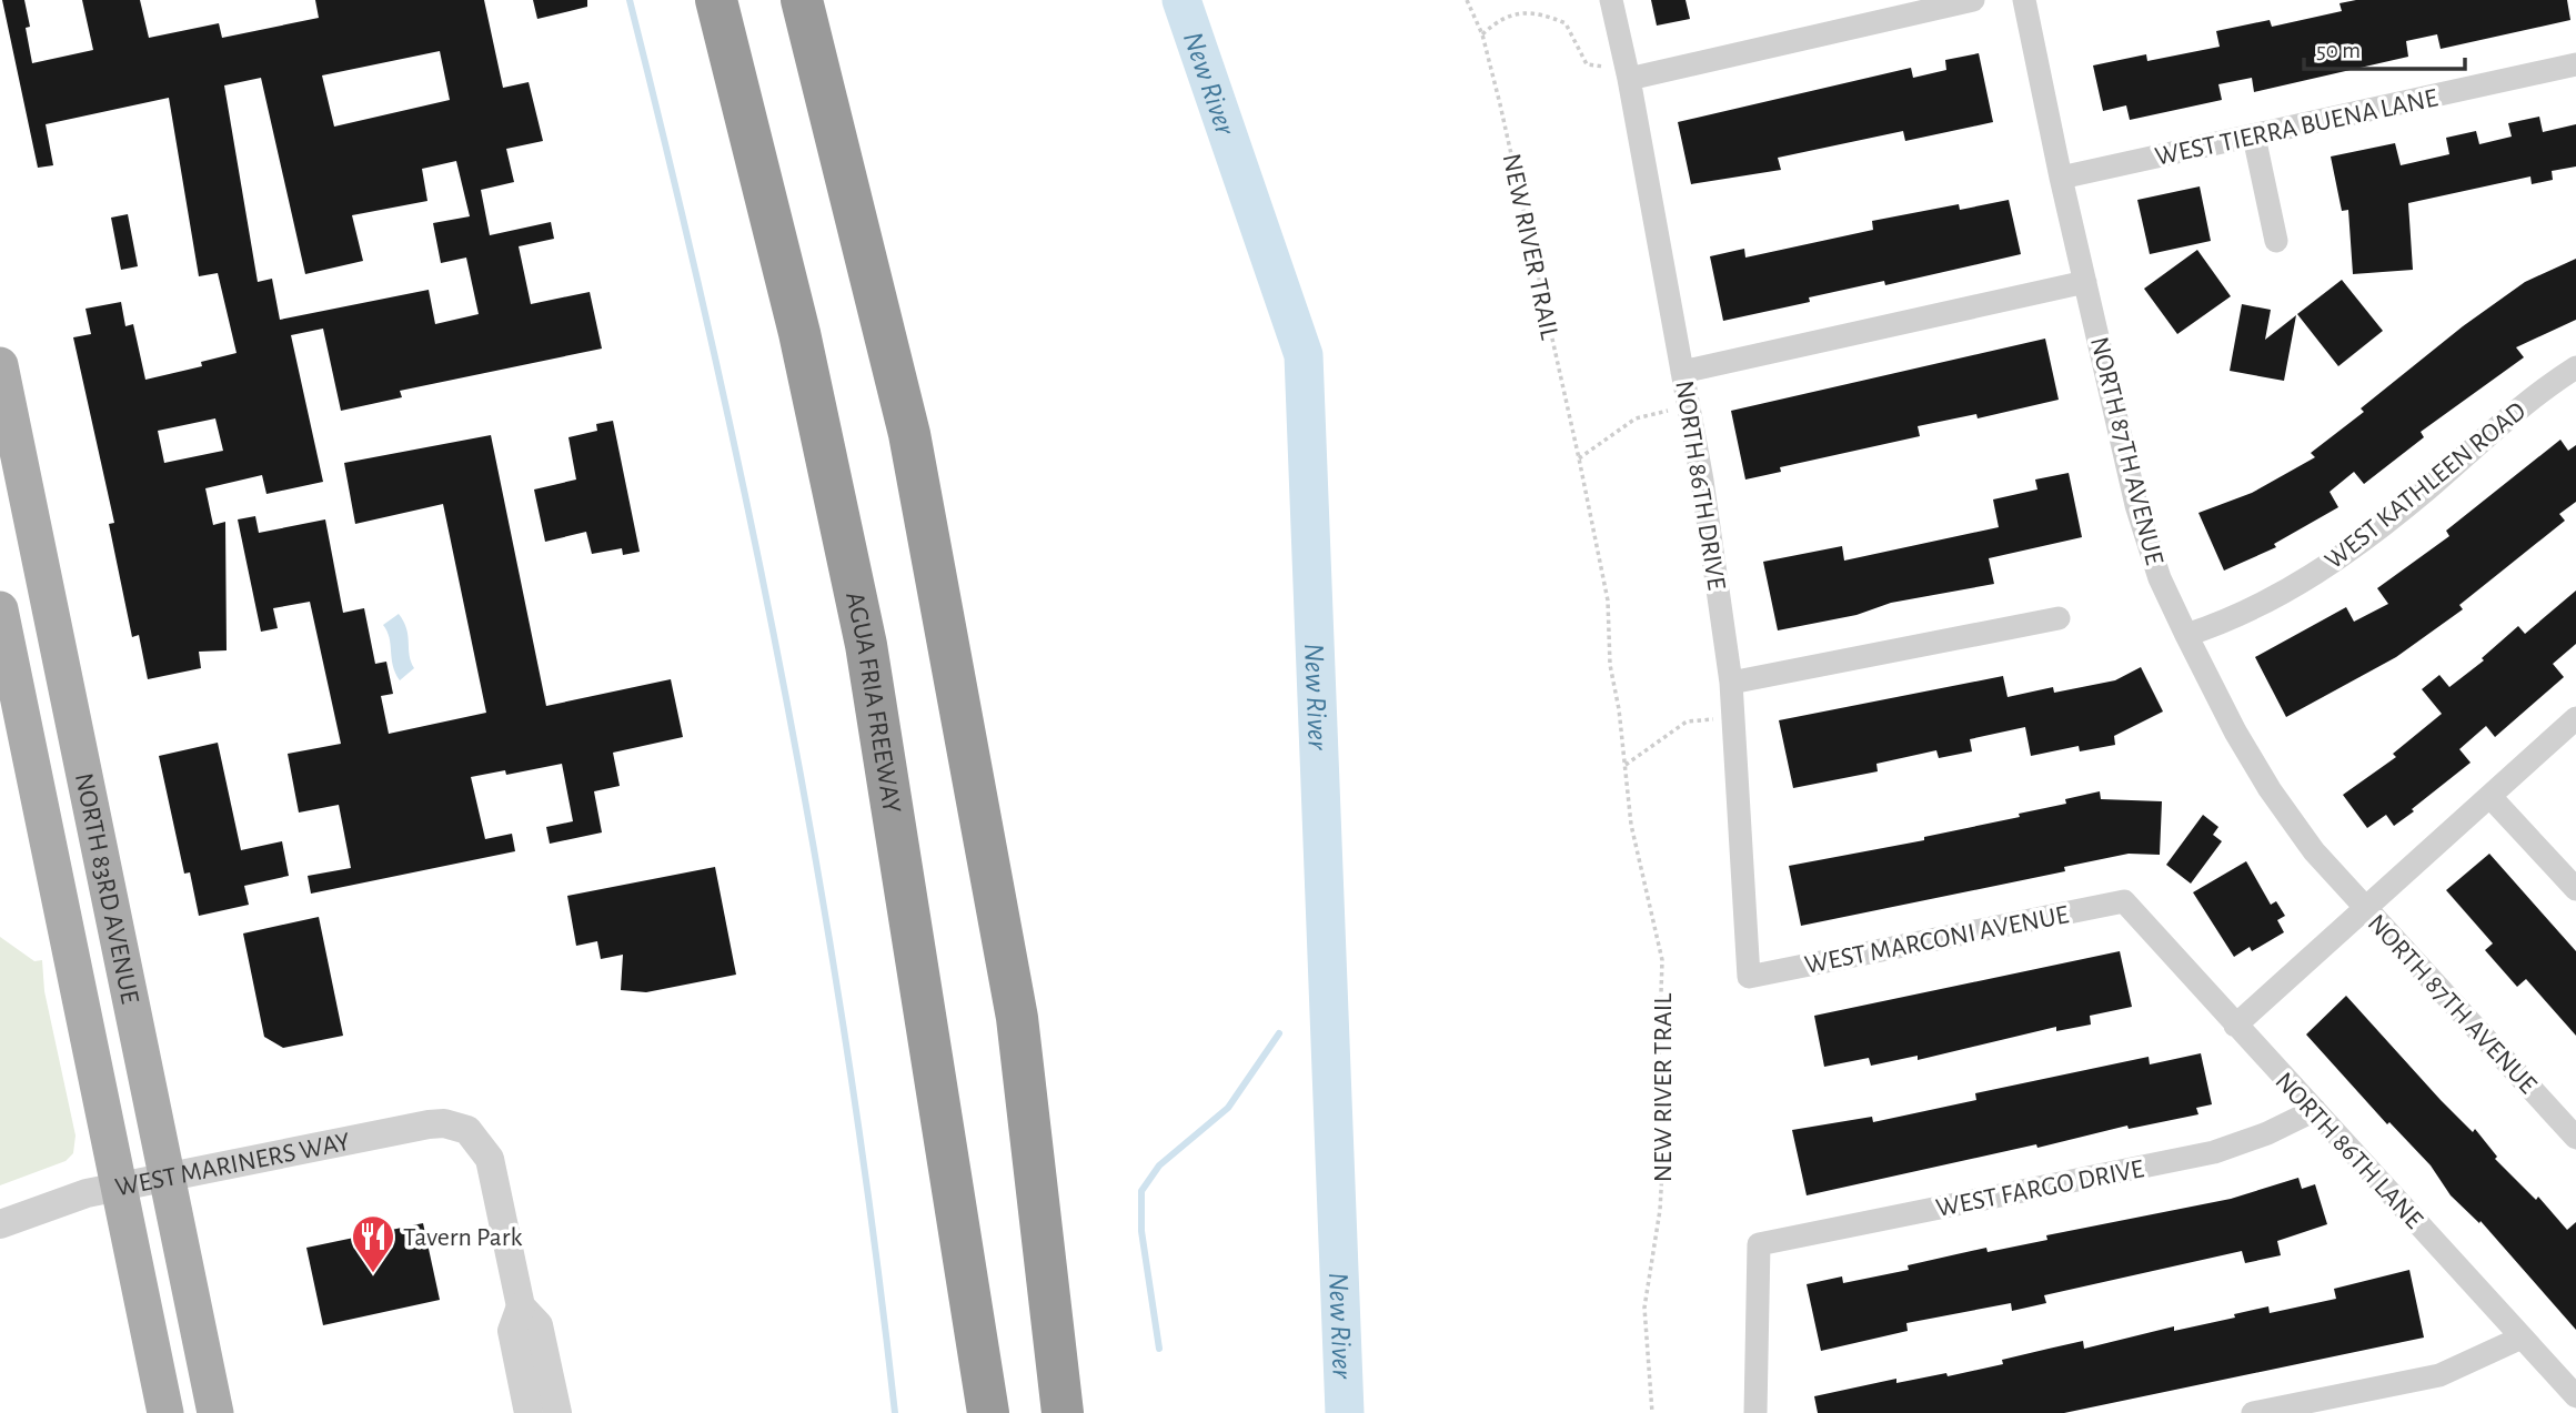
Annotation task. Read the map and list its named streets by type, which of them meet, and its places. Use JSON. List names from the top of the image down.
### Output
{
  "streets": {
    "highway": ["AGUA FRIA FREEWAY"],
    "main road": ["NORTH 83RD AVENUE"],
    "street": [
      "WEST TIERRA BUENA LANE",
      "NORTH 87TH AVENUE",
      "NORTH 86TH DRIVE",
      "WEST KATHLEEN ROAD",
      "WEST MARCONI AVENUE",
      "NORTH 86TH LANE",
      "WEST MARINERS WAY",
      "WEST FARGO DRIVE"
    ],
    "path": ["NEW RIVER TRAIL"]
  },
  "crossings": [
    ["WEST TIERRA BUENA LANE", "NORTH 87TH AVENUE"],
    ["NORTH 87TH AVENUE", "WEST KATHLEEN ROAD"],
    ["NORTH 86TH DRIVE", "WEST MARCONI AVENUE"],
    ["NORTH 83RD AVENUE", "WEST MARINERS WAY"],
    ["WEST MARCONI AVENUE", "NORTH 86TH LANE"],
    ["NORTH 86TH LANE", "WEST FARGO DRIVE"]
  ],
  "water": ["New River"],
  "places": {
    "restaurant": ["Tavern Park"]
  },
  "scale_bar": "50 m"
}
